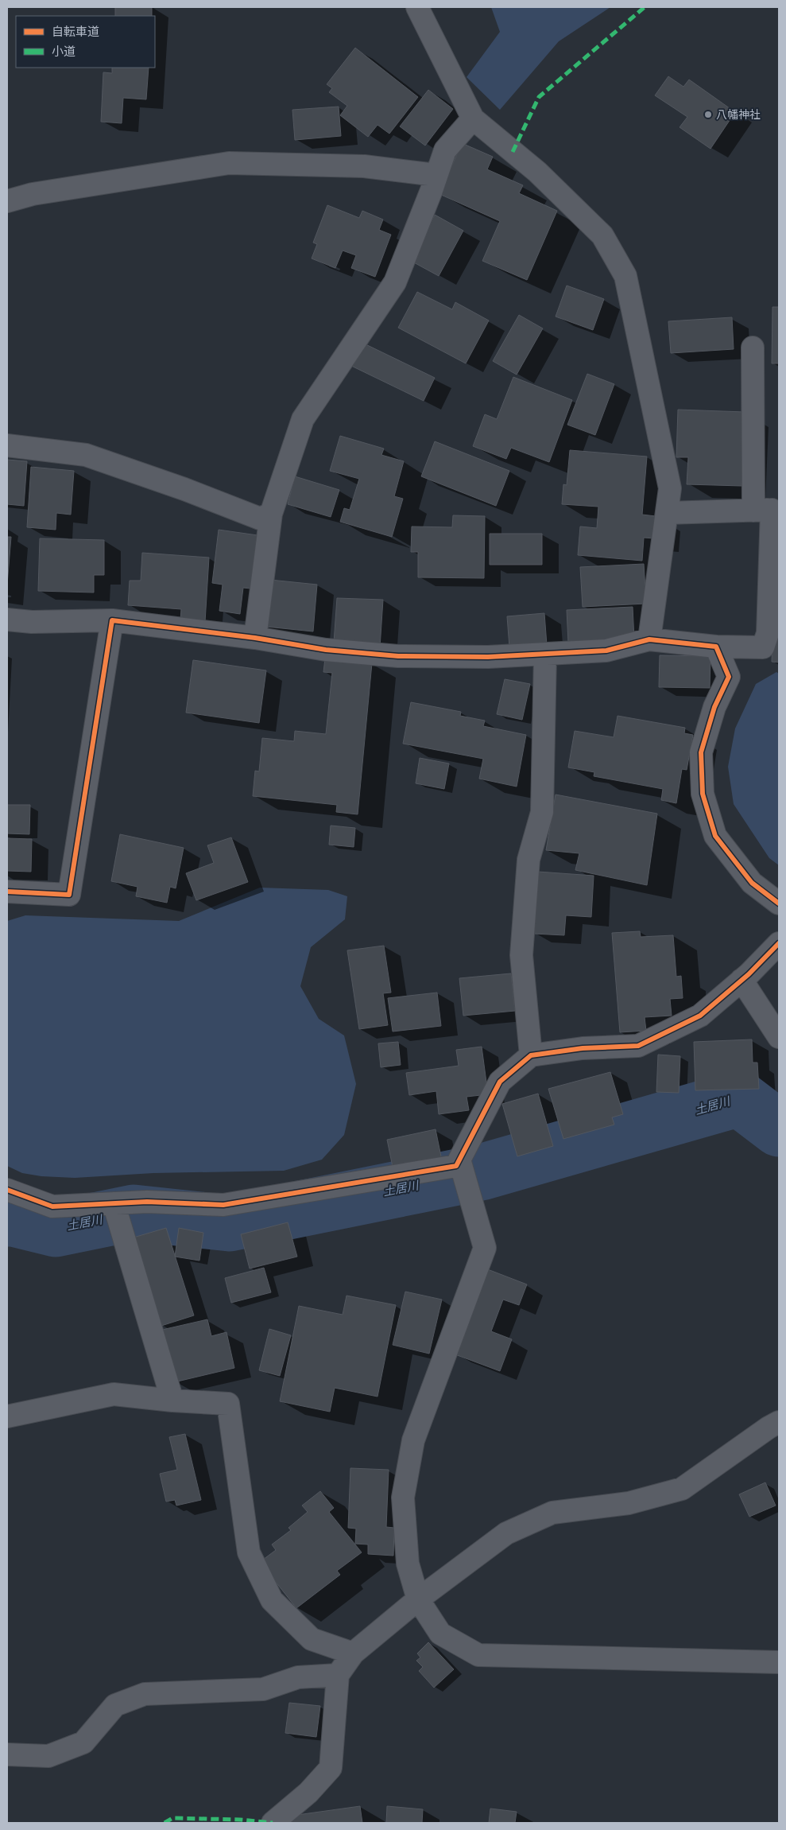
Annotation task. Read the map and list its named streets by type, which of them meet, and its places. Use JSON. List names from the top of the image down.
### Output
{
  "water": ["土居川"],
  "places": ["八幡神社"],
  "legend": ["自転車道", "小道"]
}
